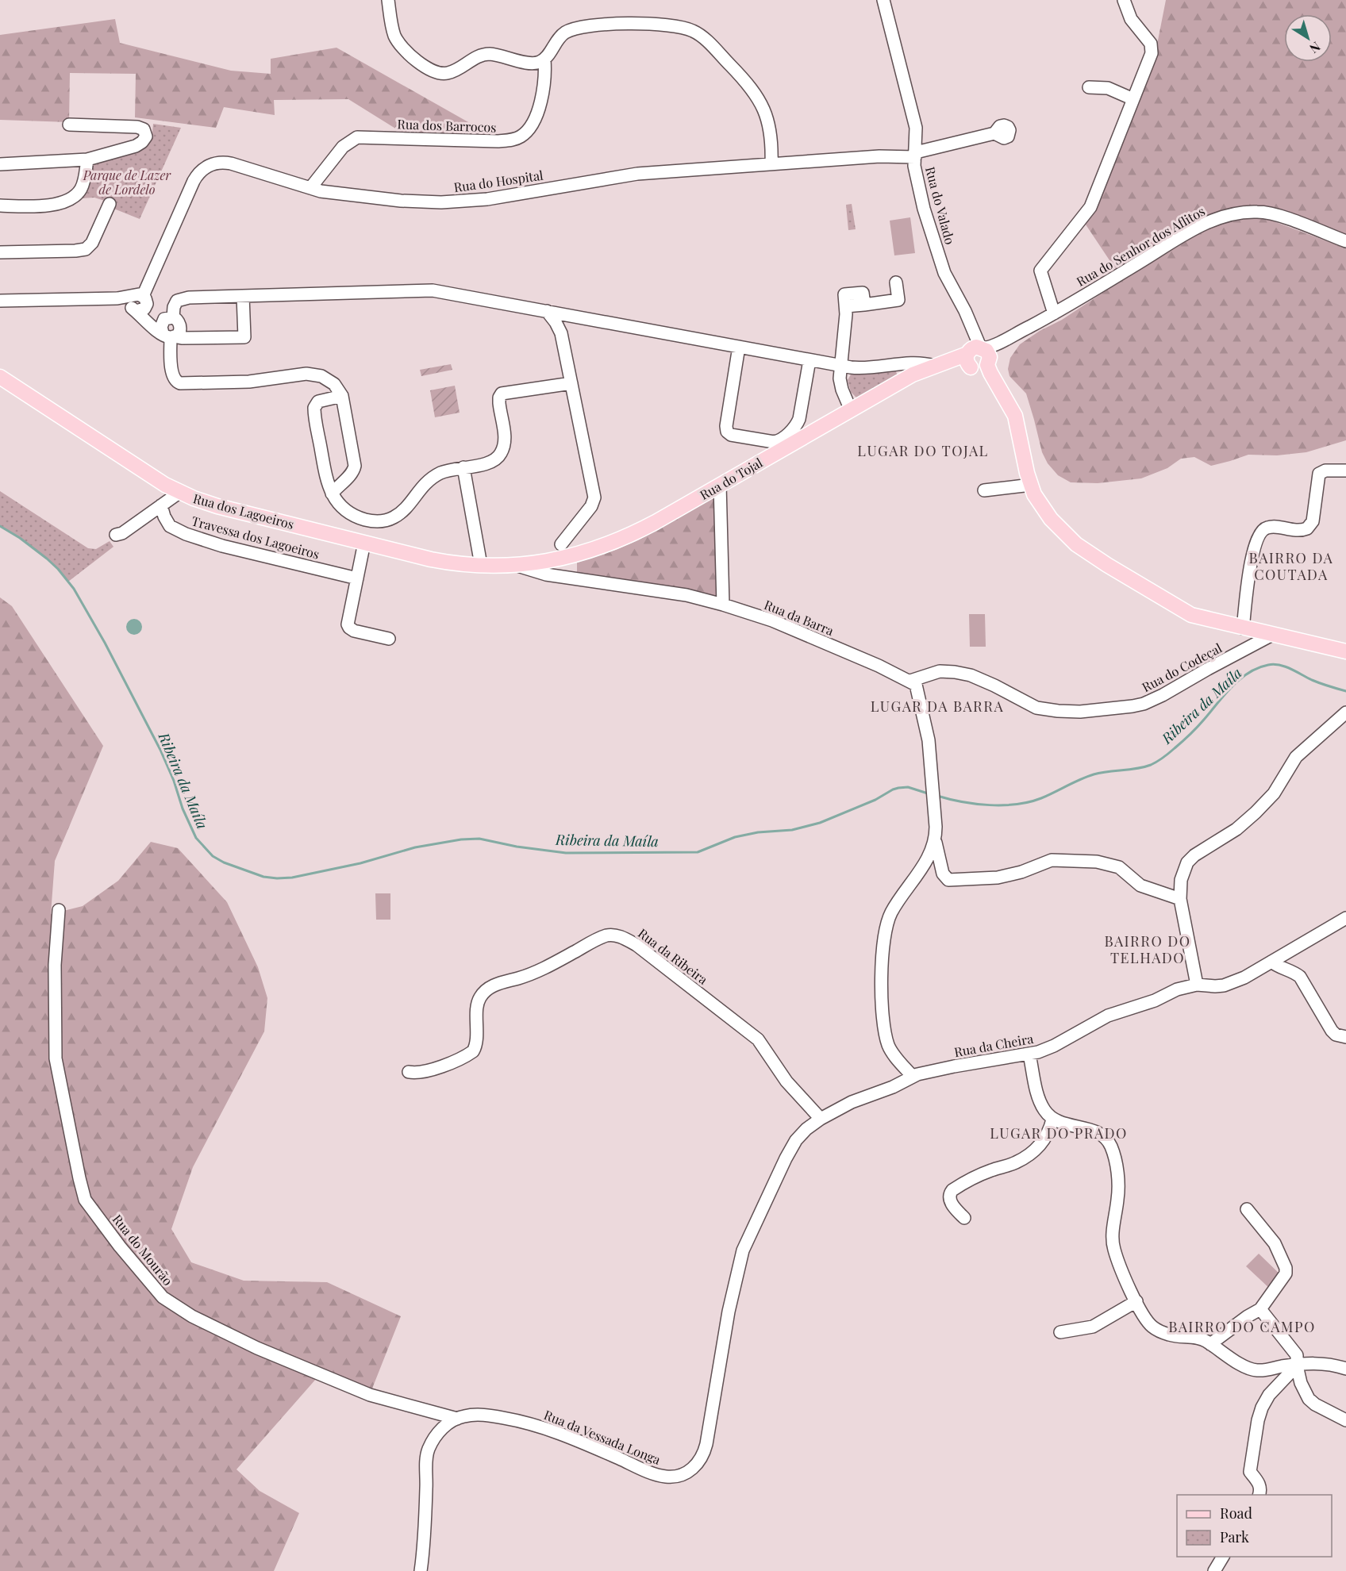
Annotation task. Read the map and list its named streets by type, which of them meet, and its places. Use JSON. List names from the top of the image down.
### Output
{
  "streets": {
    "main road": ["Rua do Tojal", "Rua dos Lagoeiros"],
    "street": [
      "Rua dos Barrocos",
      "Rua do Hospital",
      "Rua do Valado",
      "Rua do Senhor dos Aflitos",
      "Travessa dos Lagoeiros",
      "Rua da Barra",
      "Rua do Codeçal",
      "Rua da Ribeira",
      "Rua da Cheira",
      "Rua do Mourão",
      "Rua da Vessada Longa"
    ]
  },
  "crossings": [
    ["Rua dos Barrocos", "Rua do Hospital"],
    ["Rua do Hospital", "Rua do Valado"],
    ["Rua do Valado", "Rua do Senhor dos Aflitos"],
    ["Rua do Valado", "Rua do Tojal"],
    ["Rua do Senhor dos Aflitos", "Rua do Tojal"],
    ["Rua do Tojal", "Rua dos Lagoeiros"],
    ["Rua do Tojal", "Rua da Barra"],
    ["Rua dos Lagoeiros", "Rua da Barra"],
    ["Rua da Barra", "Rua do Codeçal"],
    ["Rua da Ribeira", "Rua da Cheira"],
    ["Rua da Ribeira", "Rua da Vessada Longa"],
    ["Rua da Cheira", "Rua da Vessada Longa"],
    ["Rua do Mourão", "Rua da Vessada Longa"]
  ],
  "districts": [
    "LUGAR DO TOJAL",
    "BAIRRO DA COUTADA",
    "LUGAR DA BARRA",
    "BAIRRO DO TELHADO",
    "LUGAR DO PRADO",
    "BAIRRO DO CAMPO"
  ],
  "water": ["Ribeira da Maíla"],
  "parks": ["Parque de Lazer de Lordelo"],
  "legend": ["Road", "Park"],
  "north": "bottom right"
}
